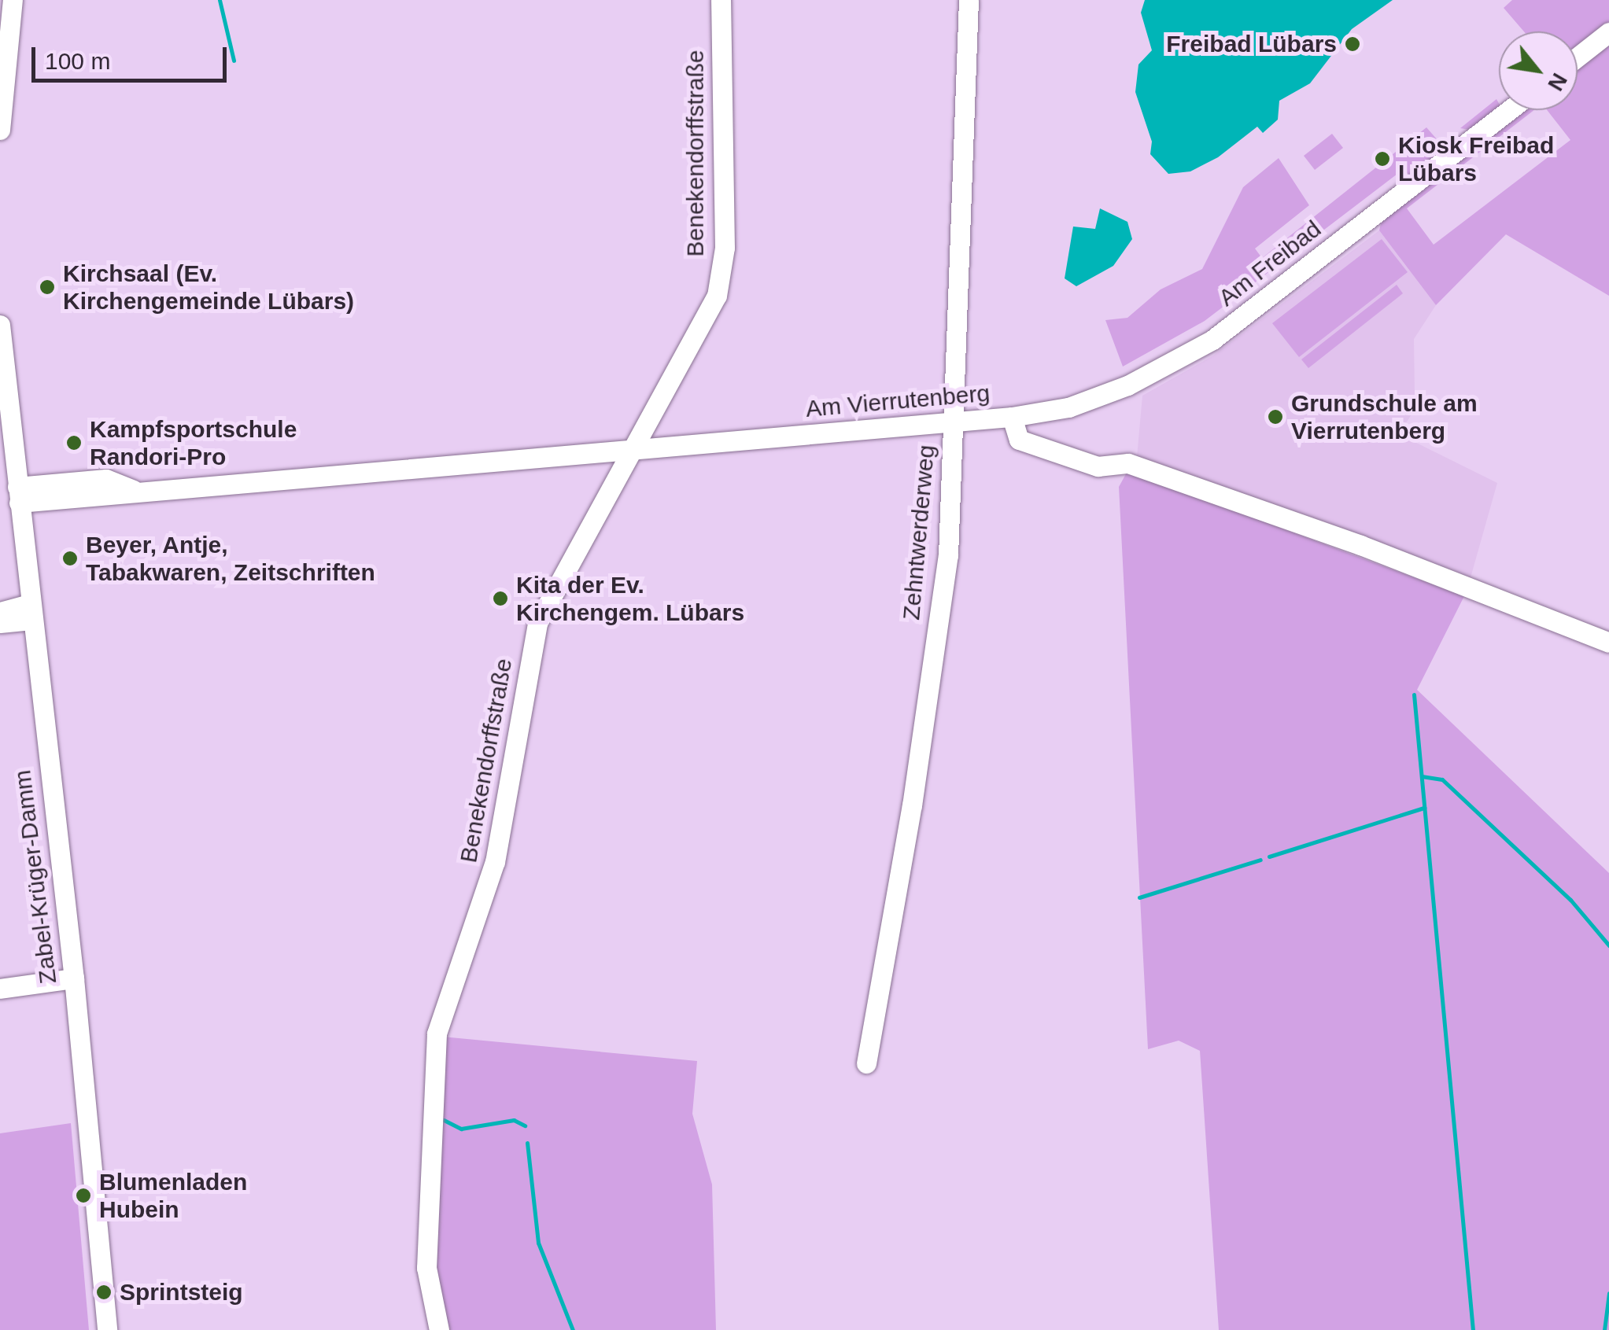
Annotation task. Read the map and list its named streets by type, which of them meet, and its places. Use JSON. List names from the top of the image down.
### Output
{
  "streets": {
    "street": [
      "Benekendorffstraße",
      "Am Freibad",
      "Am Vierrutenberg",
      "Zehntwerderweg",
      "Zabel-Krüger-Damm"
    ]
  },
  "crossings": [
    ["Benekendorffstraße", "Am Vierrutenberg"],
    ["Am Freibad", "Am Vierrutenberg"],
    ["Am Vierrutenberg", "Zehntwerderweg"],
    ["Am Vierrutenberg", "Zabel-Krüger-Damm"]
  ],
  "places": [
    "Freibad Lübars",
    "Kiosk Freibad Lübars",
    "Kirchsaal (Ev. Kirchengemeinde Lübars)",
    "Grundschule am Vierrutenberg",
    "Kampfsportschule Randori-Pro",
    "Beyer, Antje, Tabakwaren, Zeitschriften",
    "Kita der Ev. Kirchengem. Lübars",
    "Blumenladen Hubein",
    "Sprintsteig"
  ],
  "scale_bar": "100 m",
  "north": "bottom right"
}
